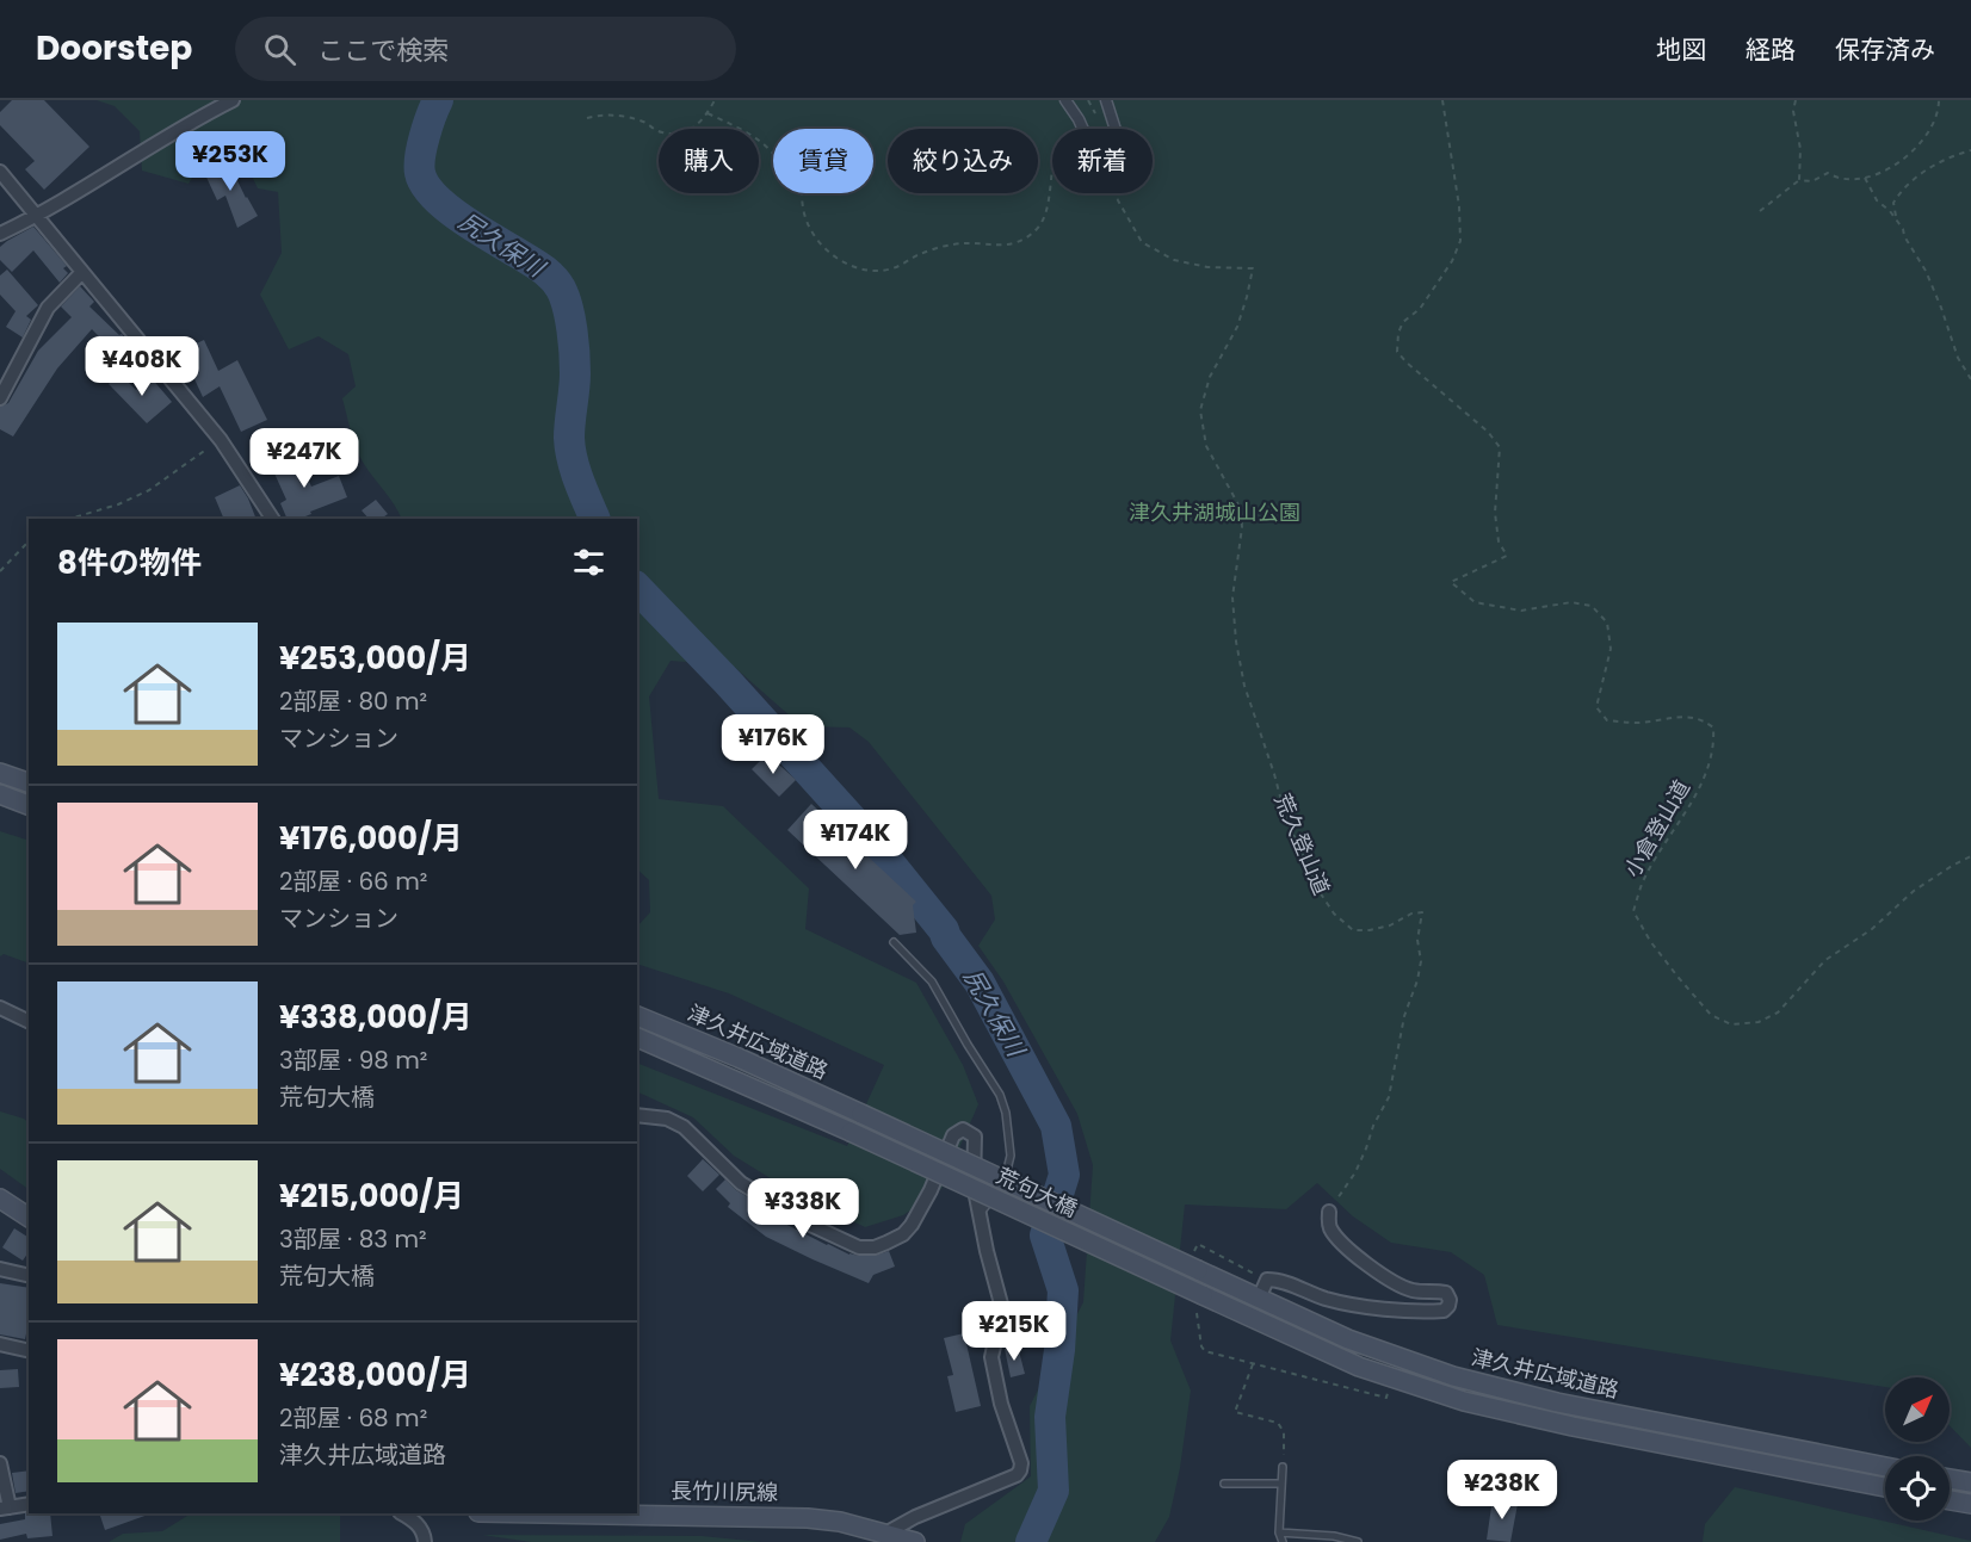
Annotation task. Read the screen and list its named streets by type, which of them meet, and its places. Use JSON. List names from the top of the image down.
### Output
{
  "streets": {
    "main road": ["津久井広域道路", "荒句大橋", "長竹川尻線"],
    "path": ["小倉登山道", "荒久登山道"]
  },
  "crossings": [
    ["津久井広域道路", "荒句大橋"]
  ],
  "water": ["尻久保川"],
  "parks": ["津久井湖城山公園"],
  "north": "top right",
  "page": {
    "header": "Doorstep",
    "search": "ここで検索",
    "nav": ["地図", "経路", "保存済み"],
    "chip": [
      "購入",
      "賃貸",
      "絞り込み",
      "新着"
    ],
    "price": [
      "¥253K",
      "¥408K",
      "¥247K",
      "¥176K",
      "¥174K",
      "¥338K",
      "¥215K",
      "¥238K"
    ],
    "heading": "8件の物件",
    "list": [
      {
        "name": "¥253,000/月",
        "note": "2部屋 · 80 m² · マンション"
      },
      {
        "name": "¥176,000/月",
        "note": "2部屋 · 66 m² · マンション"
      },
      {
        "name": "¥338,000/月",
        "note": "3部屋 · 98 m² · 荒句大橋"
      },
      {
        "name": "¥215,000/月",
        "note": "3部屋 · 83 m² · 荒句大橋"
      },
      {
        "name": "¥238,000/月",
        "note": "2部屋 · 68 m² · 津久井広域道路"
      }
    ]
  }
}
